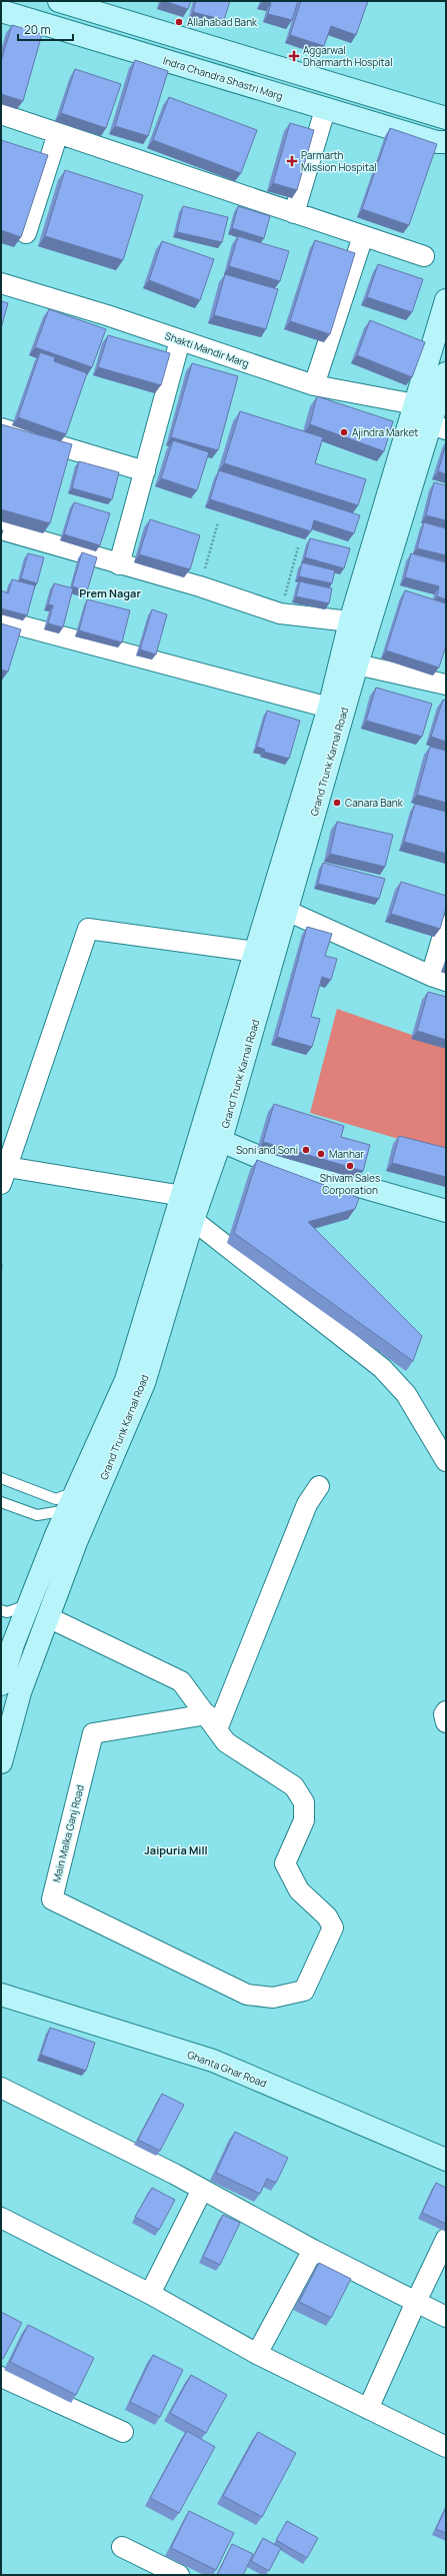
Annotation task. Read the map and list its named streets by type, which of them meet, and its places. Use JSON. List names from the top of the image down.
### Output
{
  "streets": {
    "main road": ["Indra Chandra Shastri Marg", "Grand Trunk Karnal Road", "Ghanta Ghar Road"],
    "street": ["Shakti Mandir Marg", "Main Malka Ganj Road"]
  },
  "crossings": [
    ["Shakti Mandir Marg", "Grand Trunk Karnal Road"]
  ],
  "districts": ["Prem Nagar", "Jaipuria Mill"],
  "places": {
    "other": [
      "Allahabad Bank",
      "Ajindra Market",
      "Canara Bank",
      "Soni and Soni",
      "Manhar",
      "Shivam Sales Corporation"
    ],
    "health": ["Aggarwal Dharmarth Hospital", "Parmarth Mission Hospital"]
  },
  "scale_bar": "20 m"
}
